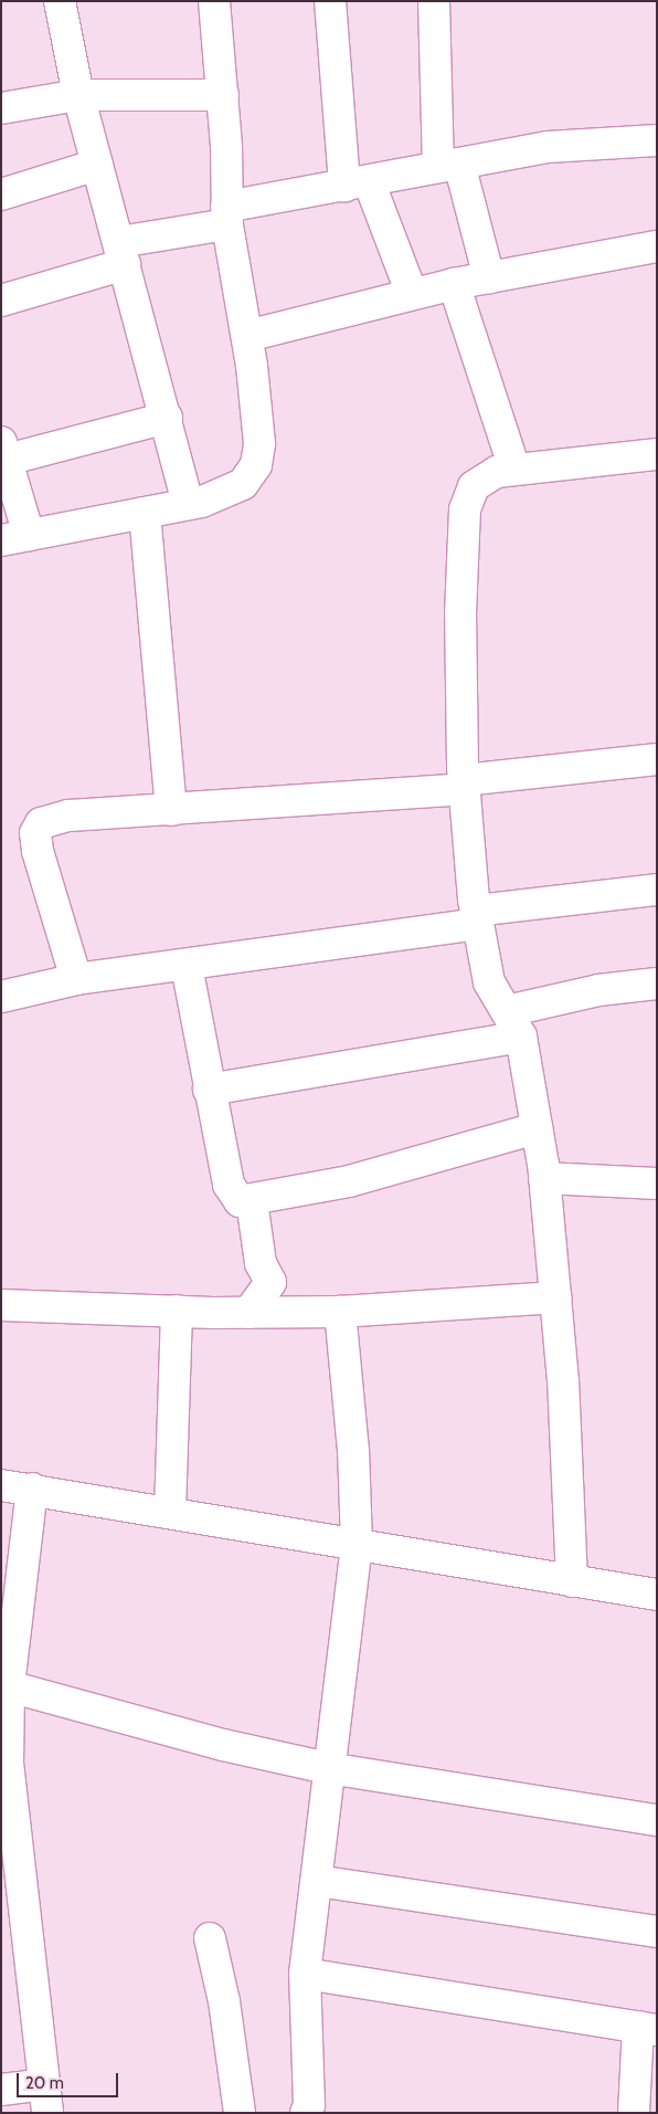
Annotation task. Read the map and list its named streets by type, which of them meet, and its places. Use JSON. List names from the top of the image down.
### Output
{
  "scale_bar": "20 m"
}
